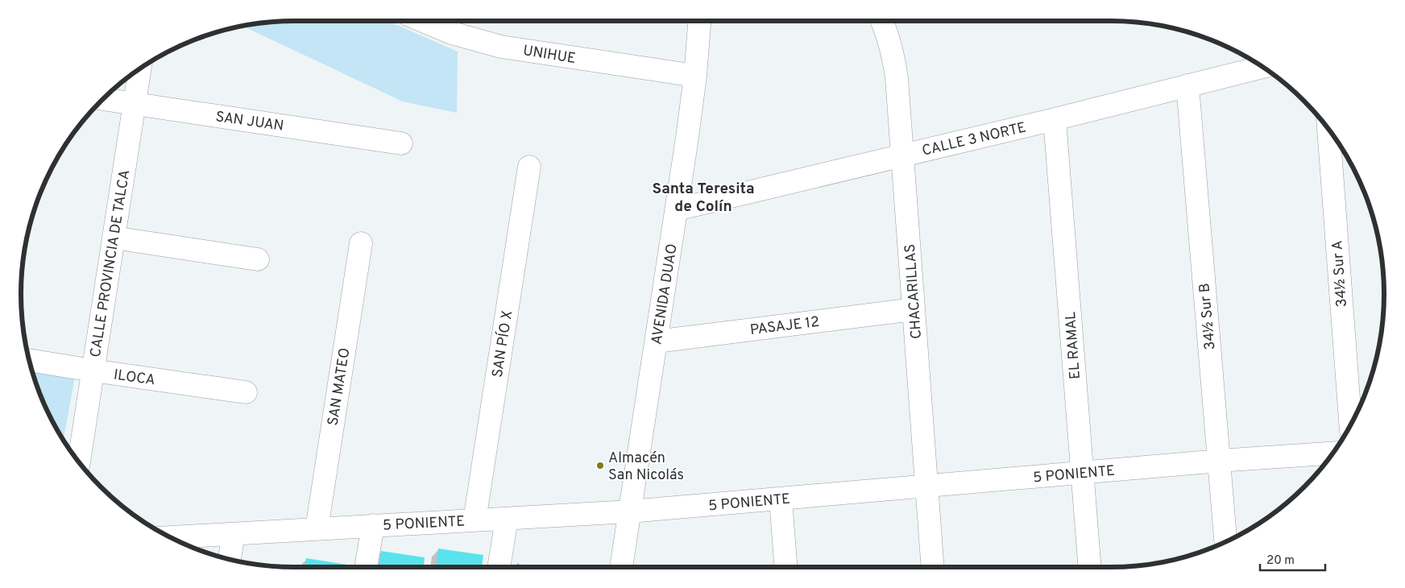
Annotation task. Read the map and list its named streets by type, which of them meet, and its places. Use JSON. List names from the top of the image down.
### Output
{
  "streets": {
    "street": [
      "UNIHUE",
      "SAN JUAN",
      "CALLE 3 NORTE",
      "CALLE PROVINCIA DE TALCA",
      "34½ Sur A",
      "CHACARILLAS",
      "AVENIDA DUAO",
      "34½ Sur B",
      "PASAJE 12",
      "SAN PÍO X",
      "EL RAMAL",
      "ILOCA",
      "SAN MATEO",
      "5 PONIENTE"
    ]
  },
  "crossings": [
    ["UNIHUE", "AVENIDA DUAO"],
    ["SAN JUAN", "CALLE PROVINCIA DE TALCA"],
    ["CALLE 3 NORTE", "CHACARILLAS"],
    ["CALLE 3 NORTE", "AVENIDA DUAO"],
    ["CALLE 3 NORTE", "34½ Sur B"],
    ["CALLE 3 NORTE", "EL RAMAL"],
    ["CALLE PROVINCIA DE TALCA", "ILOCA"],
    ["CHACARILLAS", "PASAJE 12"],
    ["CHACARILLAS", "5 PONIENTE"],
    ["AVENIDA DUAO", "PASAJE 12"],
    ["AVENIDA DUAO", "5 PONIENTE"],
    ["34½ Sur B", "5 PONIENTE"],
    ["SAN PÍO X", "5 PONIENTE"],
    ["EL RAMAL", "5 PONIENTE"],
    ["SAN MATEO", "5 PONIENTE"]
  ],
  "districts": ["Santa Teresita de Colín"],
  "places": ["Almacén San Nicolás"],
  "scale_bar": "20 m"
}
